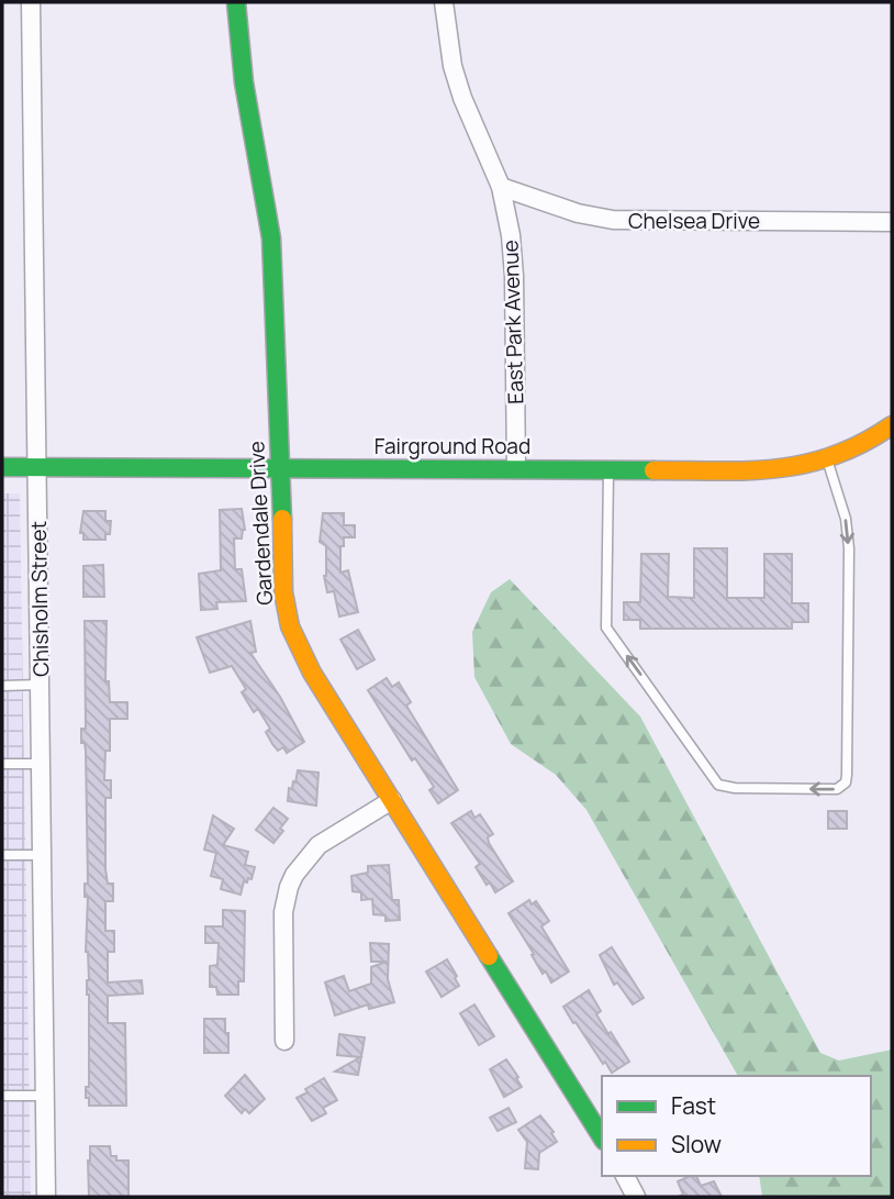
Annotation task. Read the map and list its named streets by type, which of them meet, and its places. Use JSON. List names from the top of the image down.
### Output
{
  "streets": {
    "street": [
      "Chelsea Drive",
      "East Park Avenue",
      "Fairground Road",
      "Gardendale Drive",
      "Chisholm Street"
    ]
  },
  "crossings": [
    ["Chelsea Drive", "East Park Avenue"],
    ["East Park Avenue", "Fairground Road"],
    ["Fairground Road", "Gardendale Drive"],
    ["Fairground Road", "Chisholm Street"]
  ],
  "legend": ["Fast", "Slow"]
}
